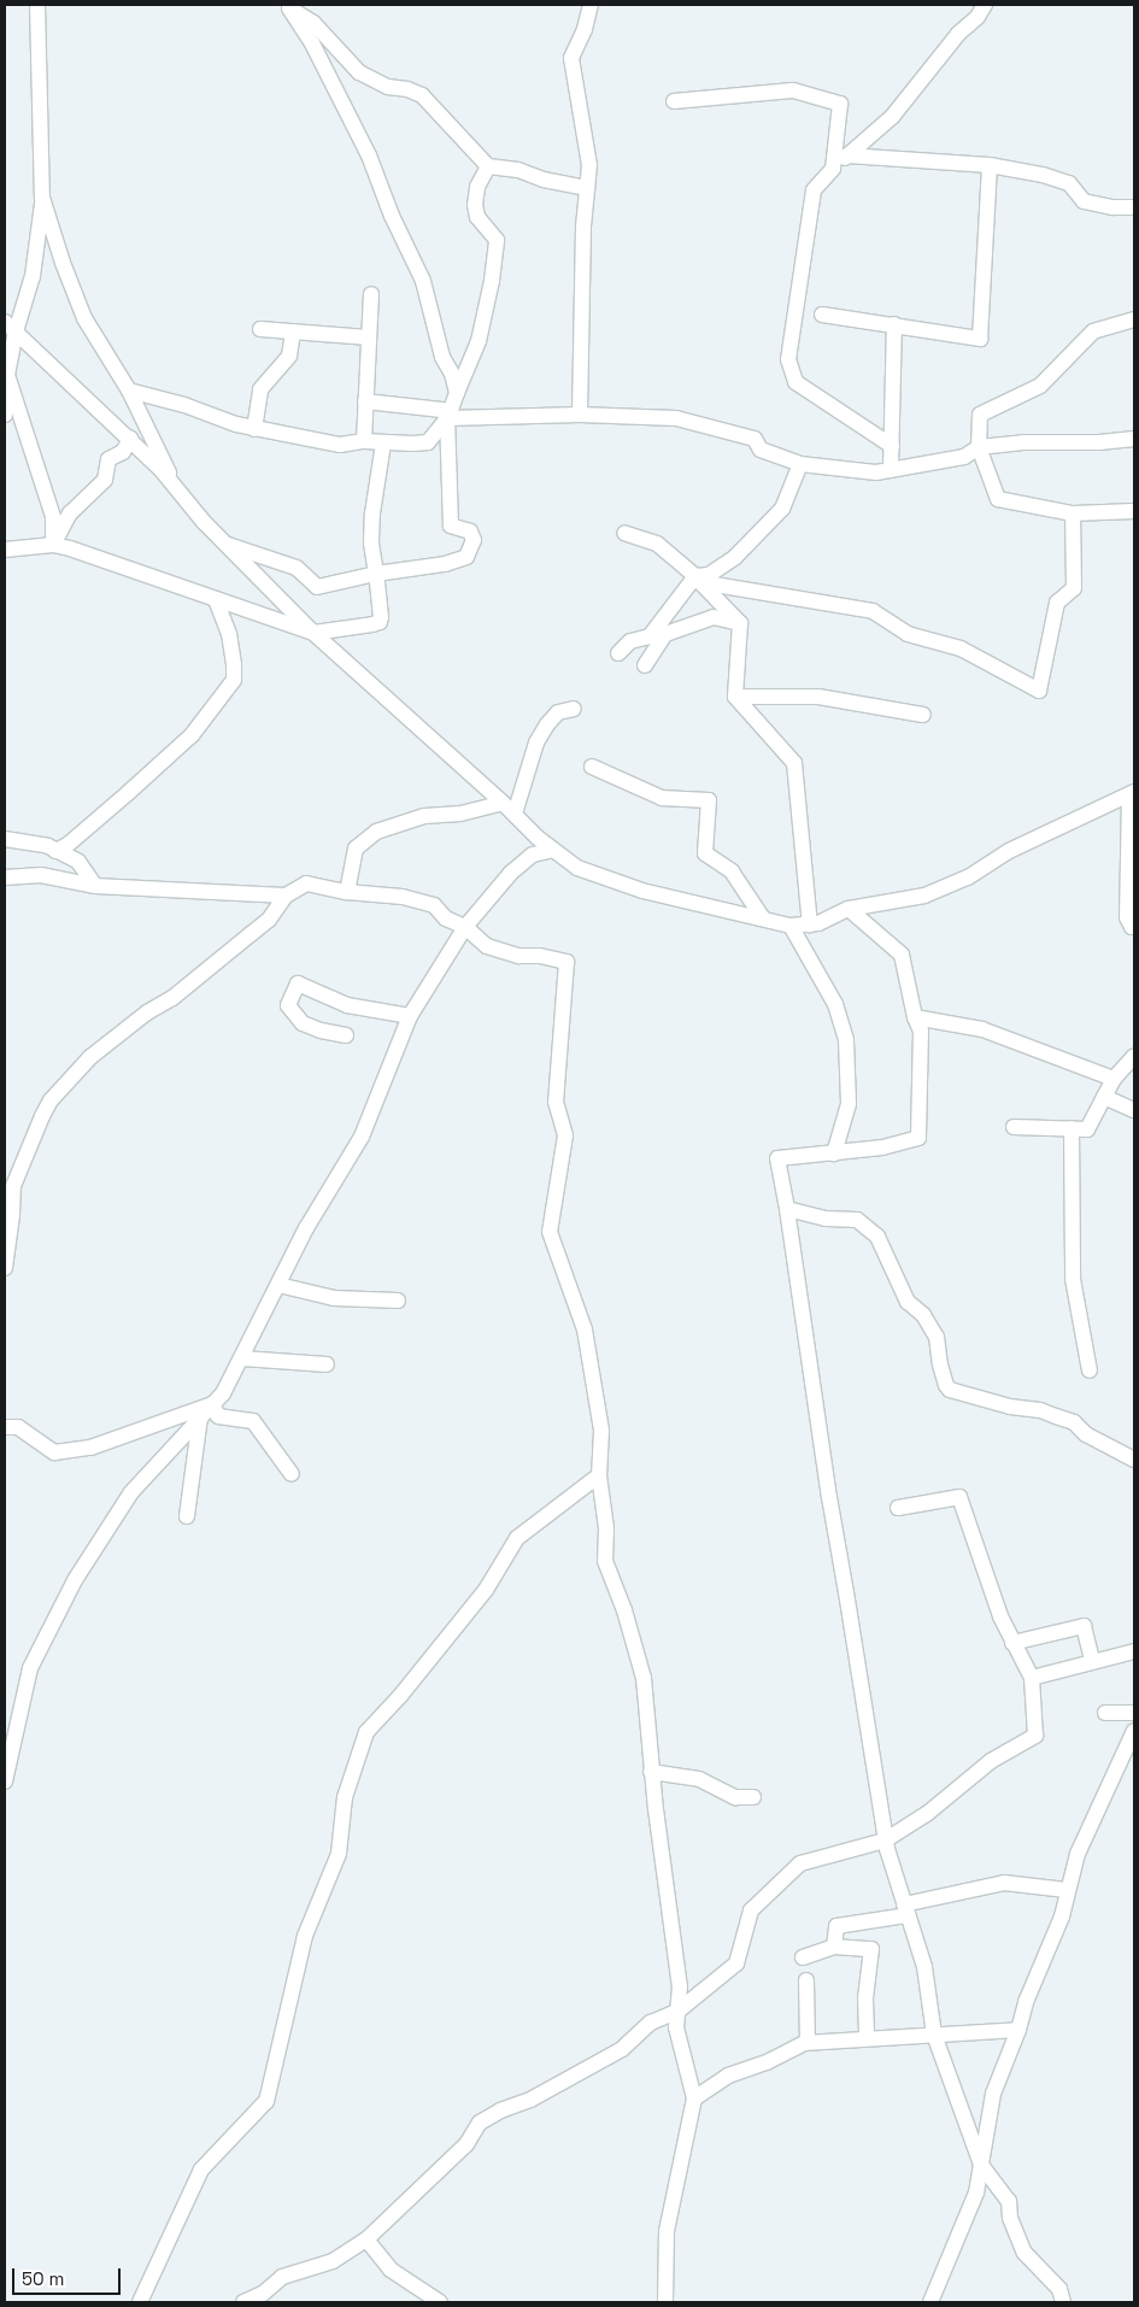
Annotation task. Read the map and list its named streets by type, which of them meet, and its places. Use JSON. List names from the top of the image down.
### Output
{
  "scale_bar": "50 m"
}
